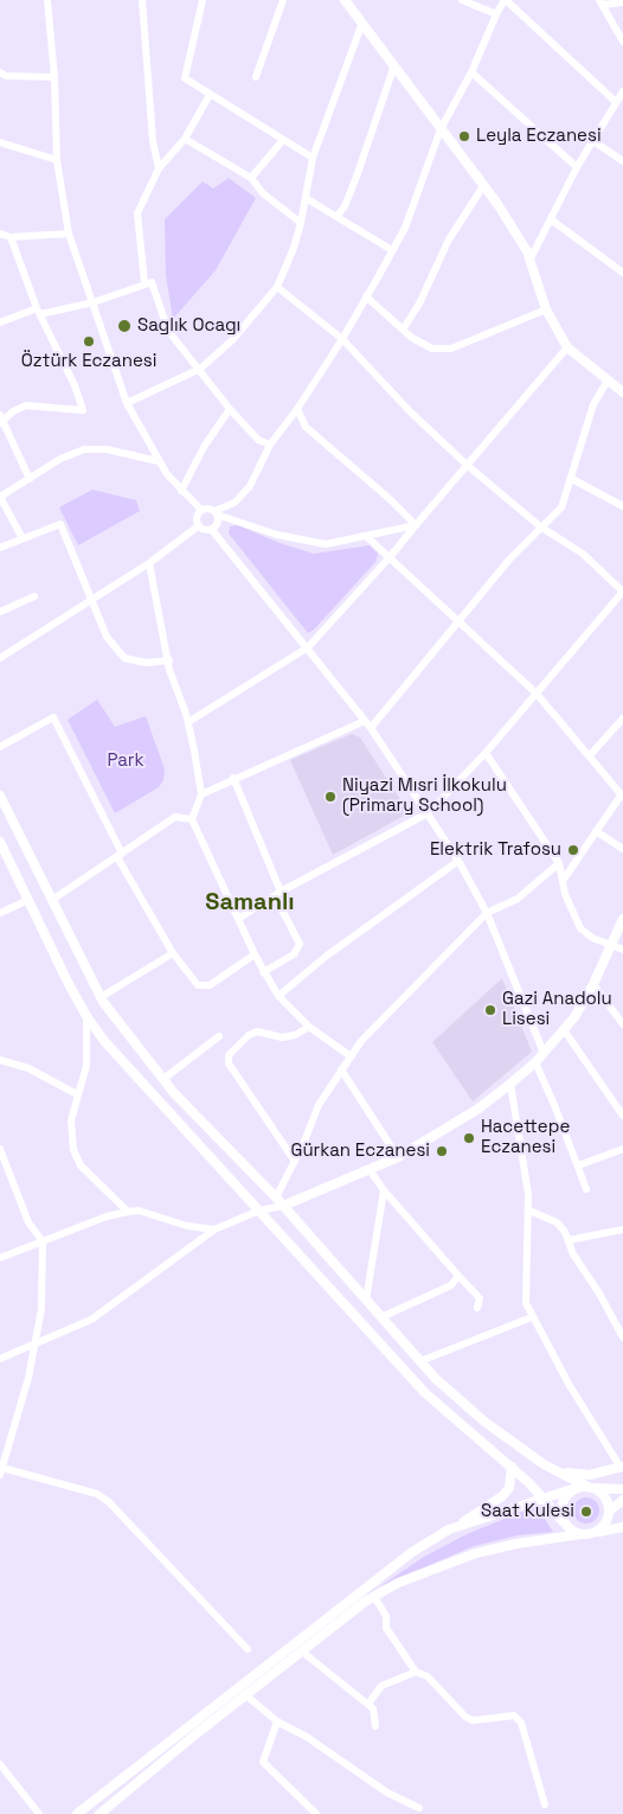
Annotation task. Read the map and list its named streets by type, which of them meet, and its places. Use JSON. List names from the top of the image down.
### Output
{
  "districts": ["Samanlı"],
  "parks": ["Park"],
  "places": [
    "Leyla Eczanesi",
    "Saglık Ocagı",
    "Öztürk Eczanesi",
    "Niyazi Mısri İlkokulu (Primary School)",
    "Elektrik Trafosu",
    "Gazi Anadolu Lisesi",
    "Hacettepe Eczanesi",
    "Gürkan Eczanesi",
    "Saat Kulesi"
  ]
}
